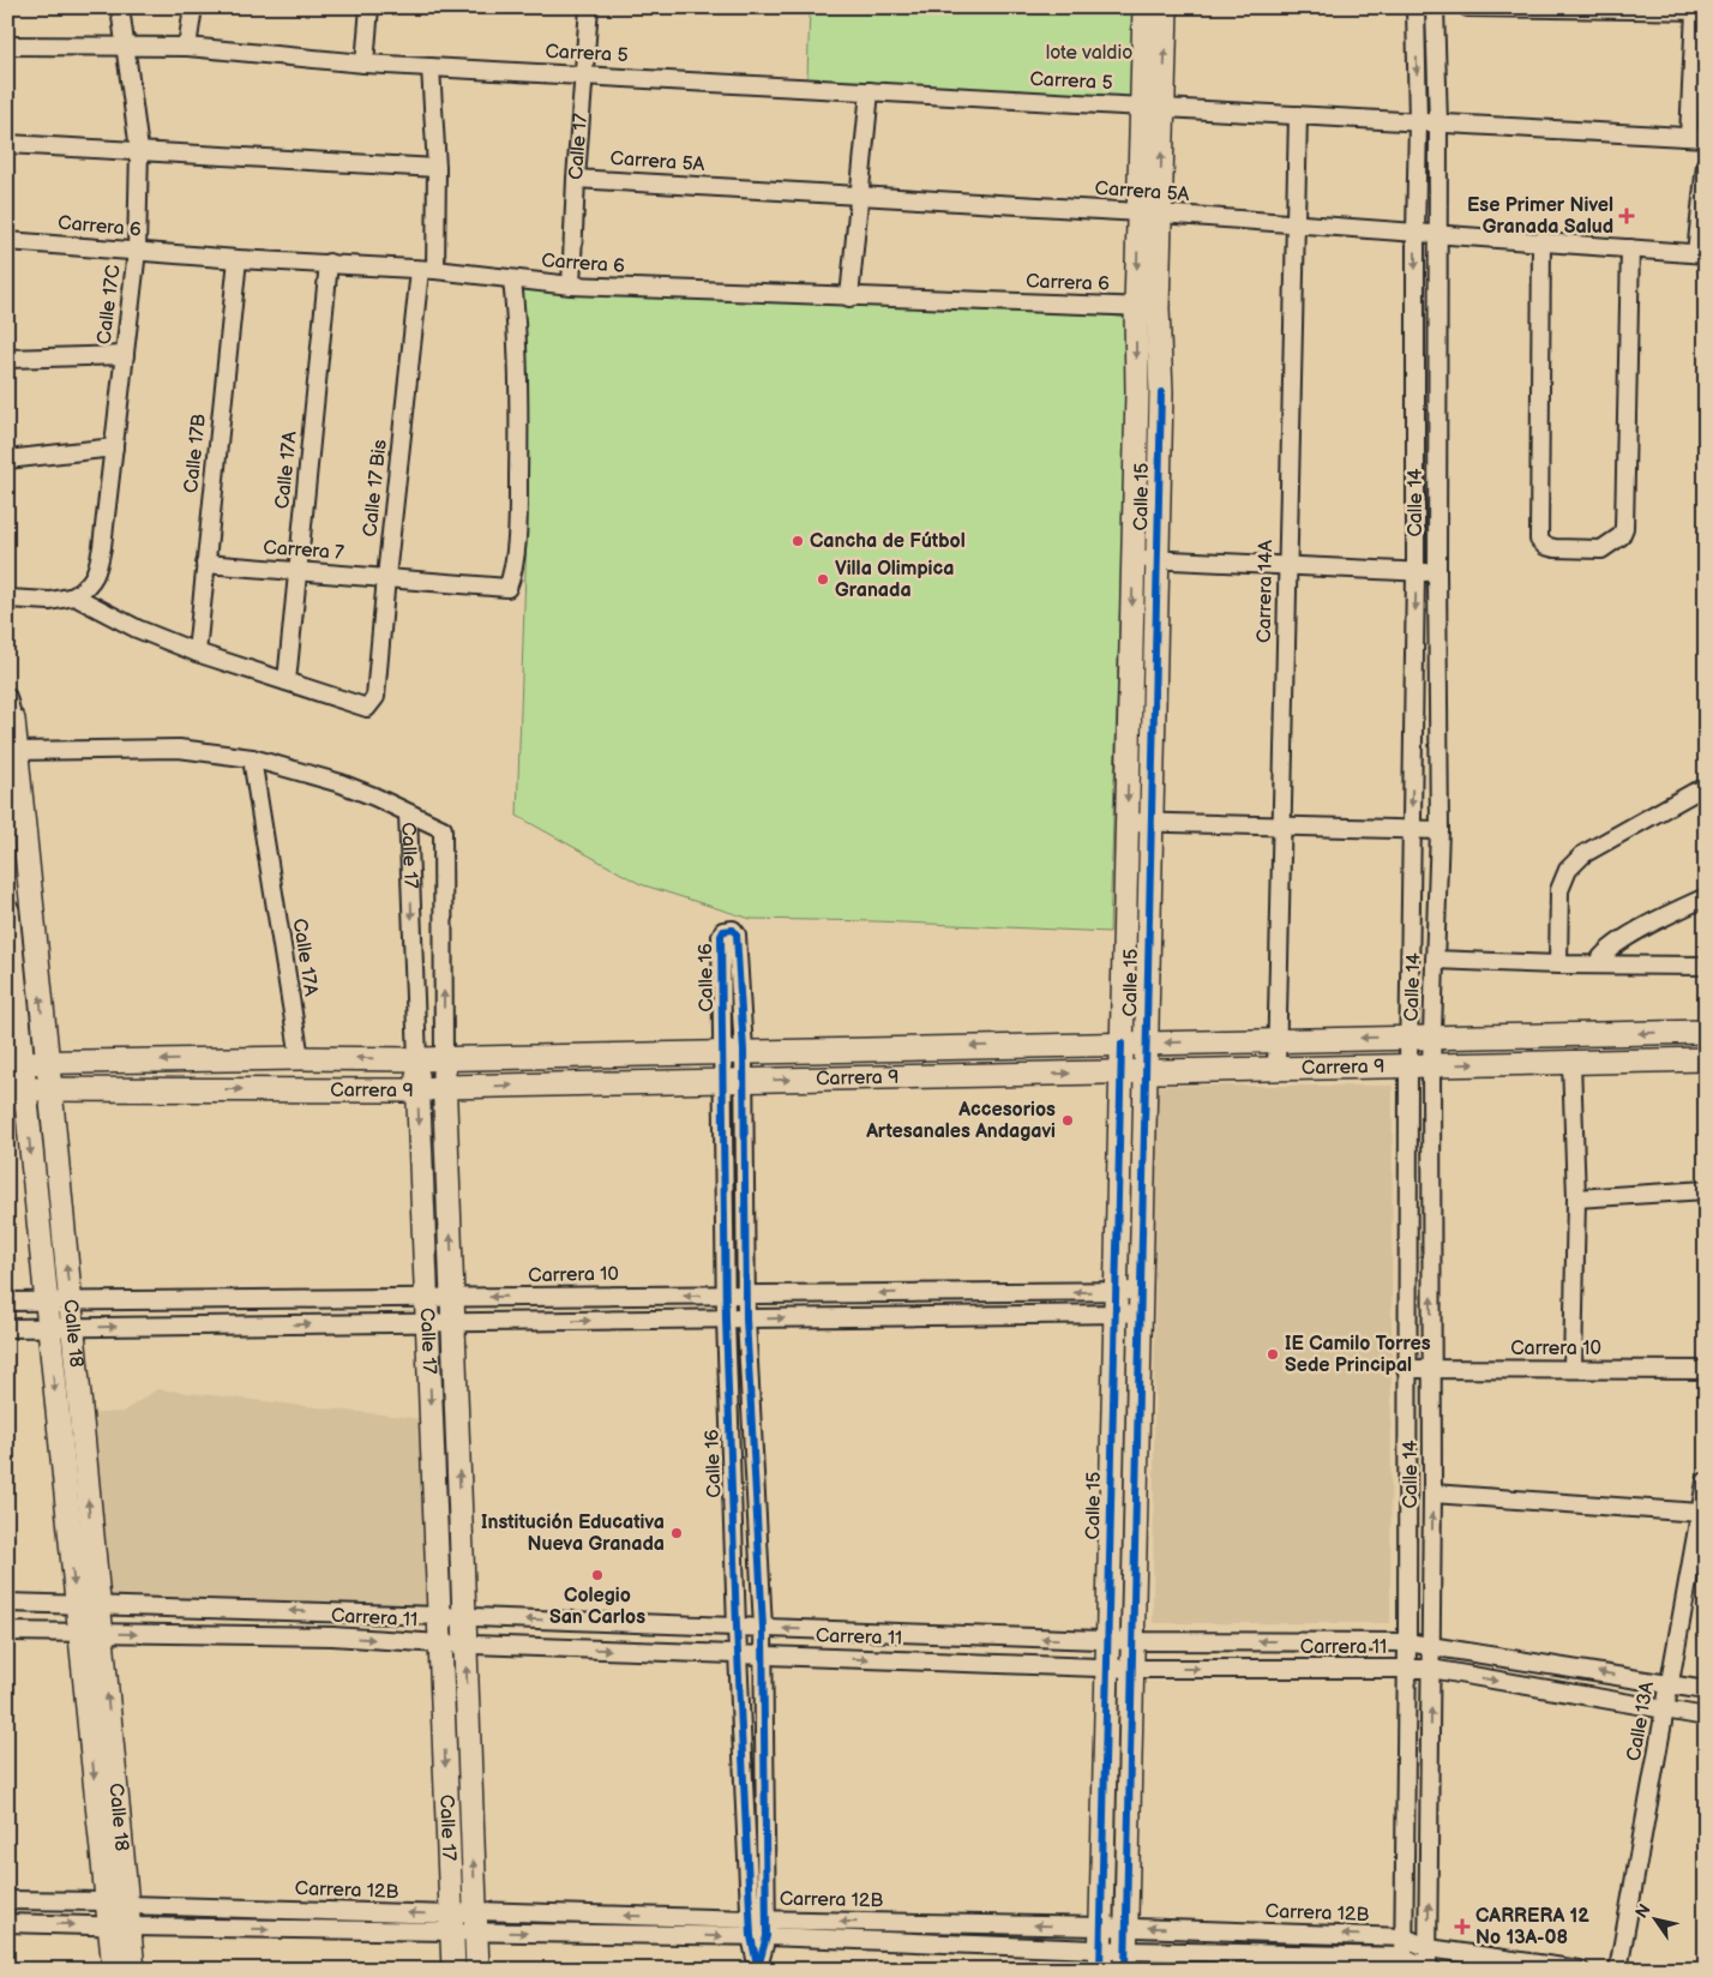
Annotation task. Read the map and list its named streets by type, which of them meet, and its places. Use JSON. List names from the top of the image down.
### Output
{
  "streets": {
    "street": [
      "Carrera 5",
      "Calle 17",
      "Carrera 5A",
      "Carrera 6",
      "Calle 17C",
      "Calle 17B",
      "Calle 17A",
      "Calle 17 Bis",
      "Calle 15",
      "Calle 14",
      "Carrera 7",
      "Carrera 14A",
      "Calle 16",
      "Carrera 9",
      "Carrera 10",
      "Calle 18",
      "Carrera 11",
      "Calle 13A",
      "Carrera 12B"
    ]
  },
  "crossings": [
    ["Carrera 5", "Calle 17"],
    ["Carrera 5", "Calle 17C"],
    ["Carrera 5", "Calle 15"],
    ["Carrera 5", "Calle 14"],
    ["Carrera 5", "Carrera 14A"],
    ["Calle 17", "Carrera 5A"],
    ["Calle 17", "Carrera 6"],
    ["Calle 17", "Carrera 9"],
    ["Calle 17", "Carrera 10"],
    ["Calle 17", "Carrera 11"],
    ["Calle 17", "Carrera 12B"],
    ["Carrera 5A", "Calle 15"],
    ["Carrera 5A", "Calle 14"],
    ["Carrera 5A", "Carrera 14A"],
    ["Carrera 6", "Calle 17C"],
    ["Carrera 6", "Calle 17B"],
    ["Carrera 6", "Calle 17A"],
    ["Carrera 6", "Calle 17 Bis"],
    ["Carrera 6", "Calle 15"],
    ["Carrera 6", "Carrera 7"],
    ["Calle 17B", "Carrera 7"],
    ["Calle 17A", "Calle 17 Bis"],
    ["Calle 17A", "Carrera 7"],
    ["Calle 17A", "Carrera 9"],
    ["Calle 17 Bis", "Carrera 7"],
    ["Calle 15", "Carrera 9"],
    ["Calle 15", "Carrera 10"],
    ["Calle 15", "Carrera 11"],
    ["Calle 15", "Carrera 12B"],
    ["Calle 14", "Carrera 9"],
    ["Calle 14", "Carrera 10"],
    ["Calle 14", "Carrera 11"],
    ["Calle 14", "Carrera 12B"],
    ["Carrera 14A", "Carrera 9"],
    ["Calle 16", "Carrera 9"],
    ["Calle 16", "Carrera 10"],
    ["Calle 16", "Carrera 11"],
    ["Calle 16", "Carrera 12B"],
    ["Carrera 9", "Calle 18"],
    ["Carrera 10", "Calle 18"],
    ["Calle 18", "Carrera 11"],
    ["Calle 18", "Carrera 12B"],
    ["Carrera 11", "Calle 13A"]
  ],
  "parks": ["lote valdio"],
  "places": {
    "health": ["Ese Primer Nivel Granada Salud", "CARRERA 12 No 13A-08"],
    "other": [
      "Cancha de Fútbol",
      "Villa Olimpica Granada",
      "Accesorios Artesanales Andagavi",
      "IE Camilo Torres Sede Principal",
      "Institución Educativa Nueva Granada",
      "Colegio San Carlos"
    ]
  },
  "north": "top left"
}
